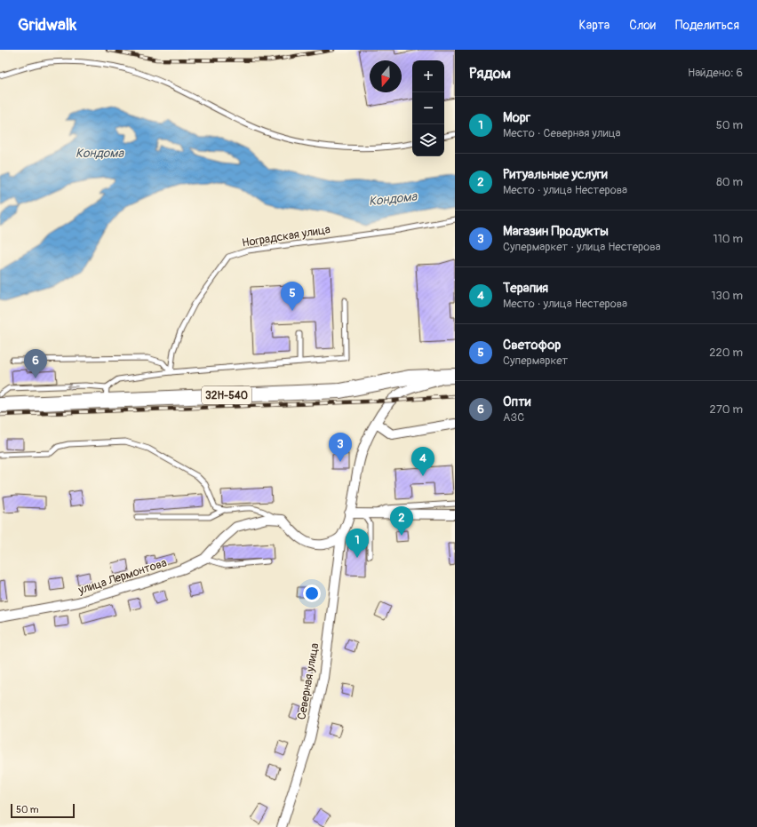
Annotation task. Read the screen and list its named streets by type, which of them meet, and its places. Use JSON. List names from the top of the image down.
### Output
{
  "streets": {
    "main road": ["32Н-540"],
    "street": ["улица Лермонтова", "Северная улица"],
    "lane": ["Ноградская улица"]
  },
  "crossings": [
    ["32Н-540", "Северная улица"]
  ],
  "water": ["Кондома"],
  "scale_bar": "50 m",
  "north": "bottom",
  "page": {
    "header": "Gridwalk",
    "nav": ["Карта", "Слои", "Поделиться"],
    "heading": ["Рядом", "Найдено: 6"],
    "map_buttons": ["+", "−"],
    "list": [
      {
        "mark": "1",
        "name": "Морг",
        "note": "Место · Северная улица",
        "value": "50 m"
      },
      {
        "mark": "2",
        "name": "Ритуальные услуги",
        "note": "Место · улица Нестерова",
        "value": "80 m"
      },
      {
        "mark": "3",
        "name": "Магазин Продукты",
        "note": "Супермаркет · улица Нестерова",
        "value": "110 m"
      },
      {
        "mark": "4",
        "name": "Терапия",
        "note": "Место · улица Нестерова",
        "value": "130 m"
      },
      {
        "mark": "5",
        "name": "Светофор",
        "note": "Супермаркет",
        "value": "220 m"
      },
      {
        "mark": "6",
        "name": "Опти",
        "note": "АЗС",
        "value": "270 m"
      }
    ],
    "pins": [
      "5",
      "6",
      "3",
      "4",
      "2",
      "1"
    ],
    "scale": "50 m"
  }
}
